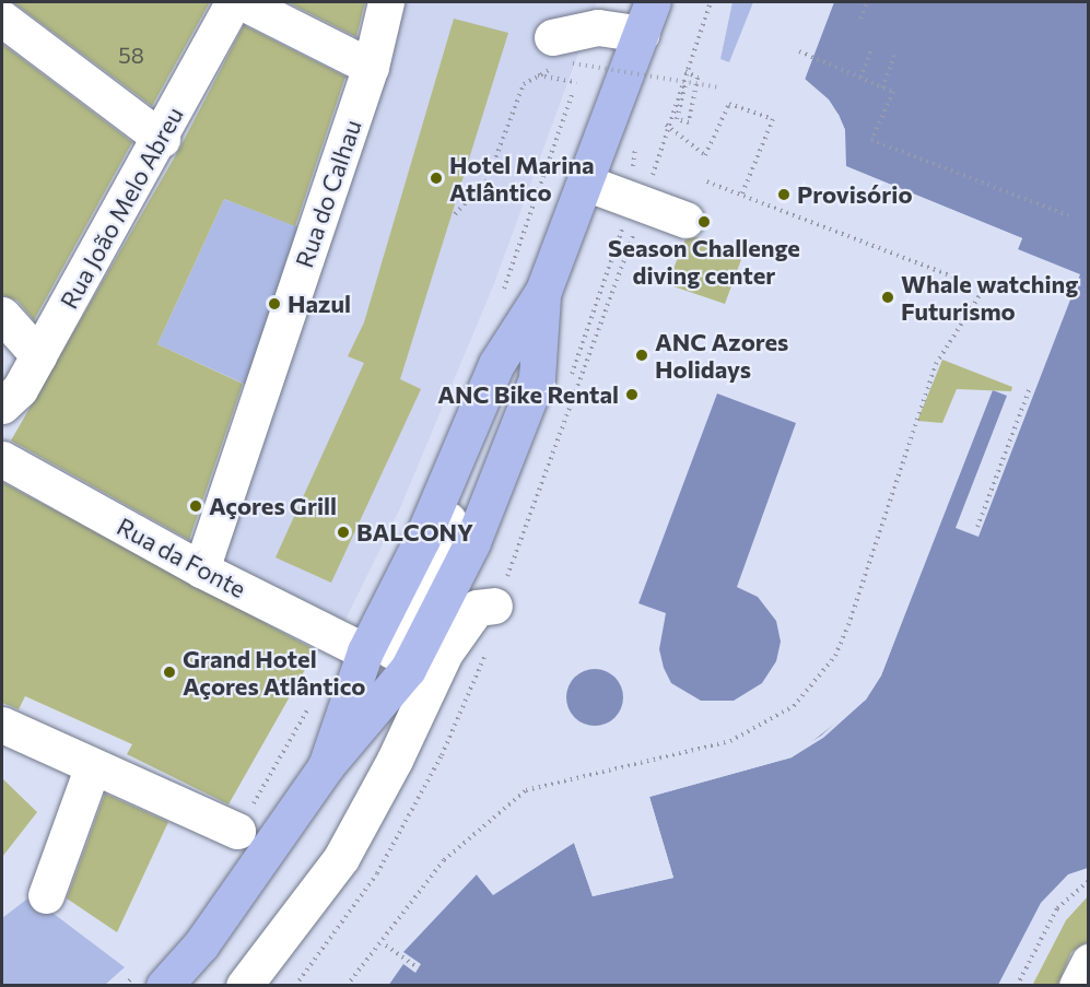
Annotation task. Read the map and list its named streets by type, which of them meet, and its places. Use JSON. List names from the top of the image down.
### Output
{
  "streets": {
    "street": ["Rua do Calhau", "Rua João Melo Abreu", "Rua da Fonte"]
  },
  "crossings": [
    ["Rua do Calhau", "Rua da Fonte"]
  ],
  "places": [
    "Hotel Marina Atlântico",
    "Provisório",
    "Season Challenge diving center",
    "Whale watching Futurismo",
    "Hazul",
    "ANC Azores Holidays",
    "ANC Bike Rental",
    "Açores Grill",
    "BALCONY",
    "Grand Hotel Açores Atlântico"
  ],
  "house_numbers": ["58"]
}
